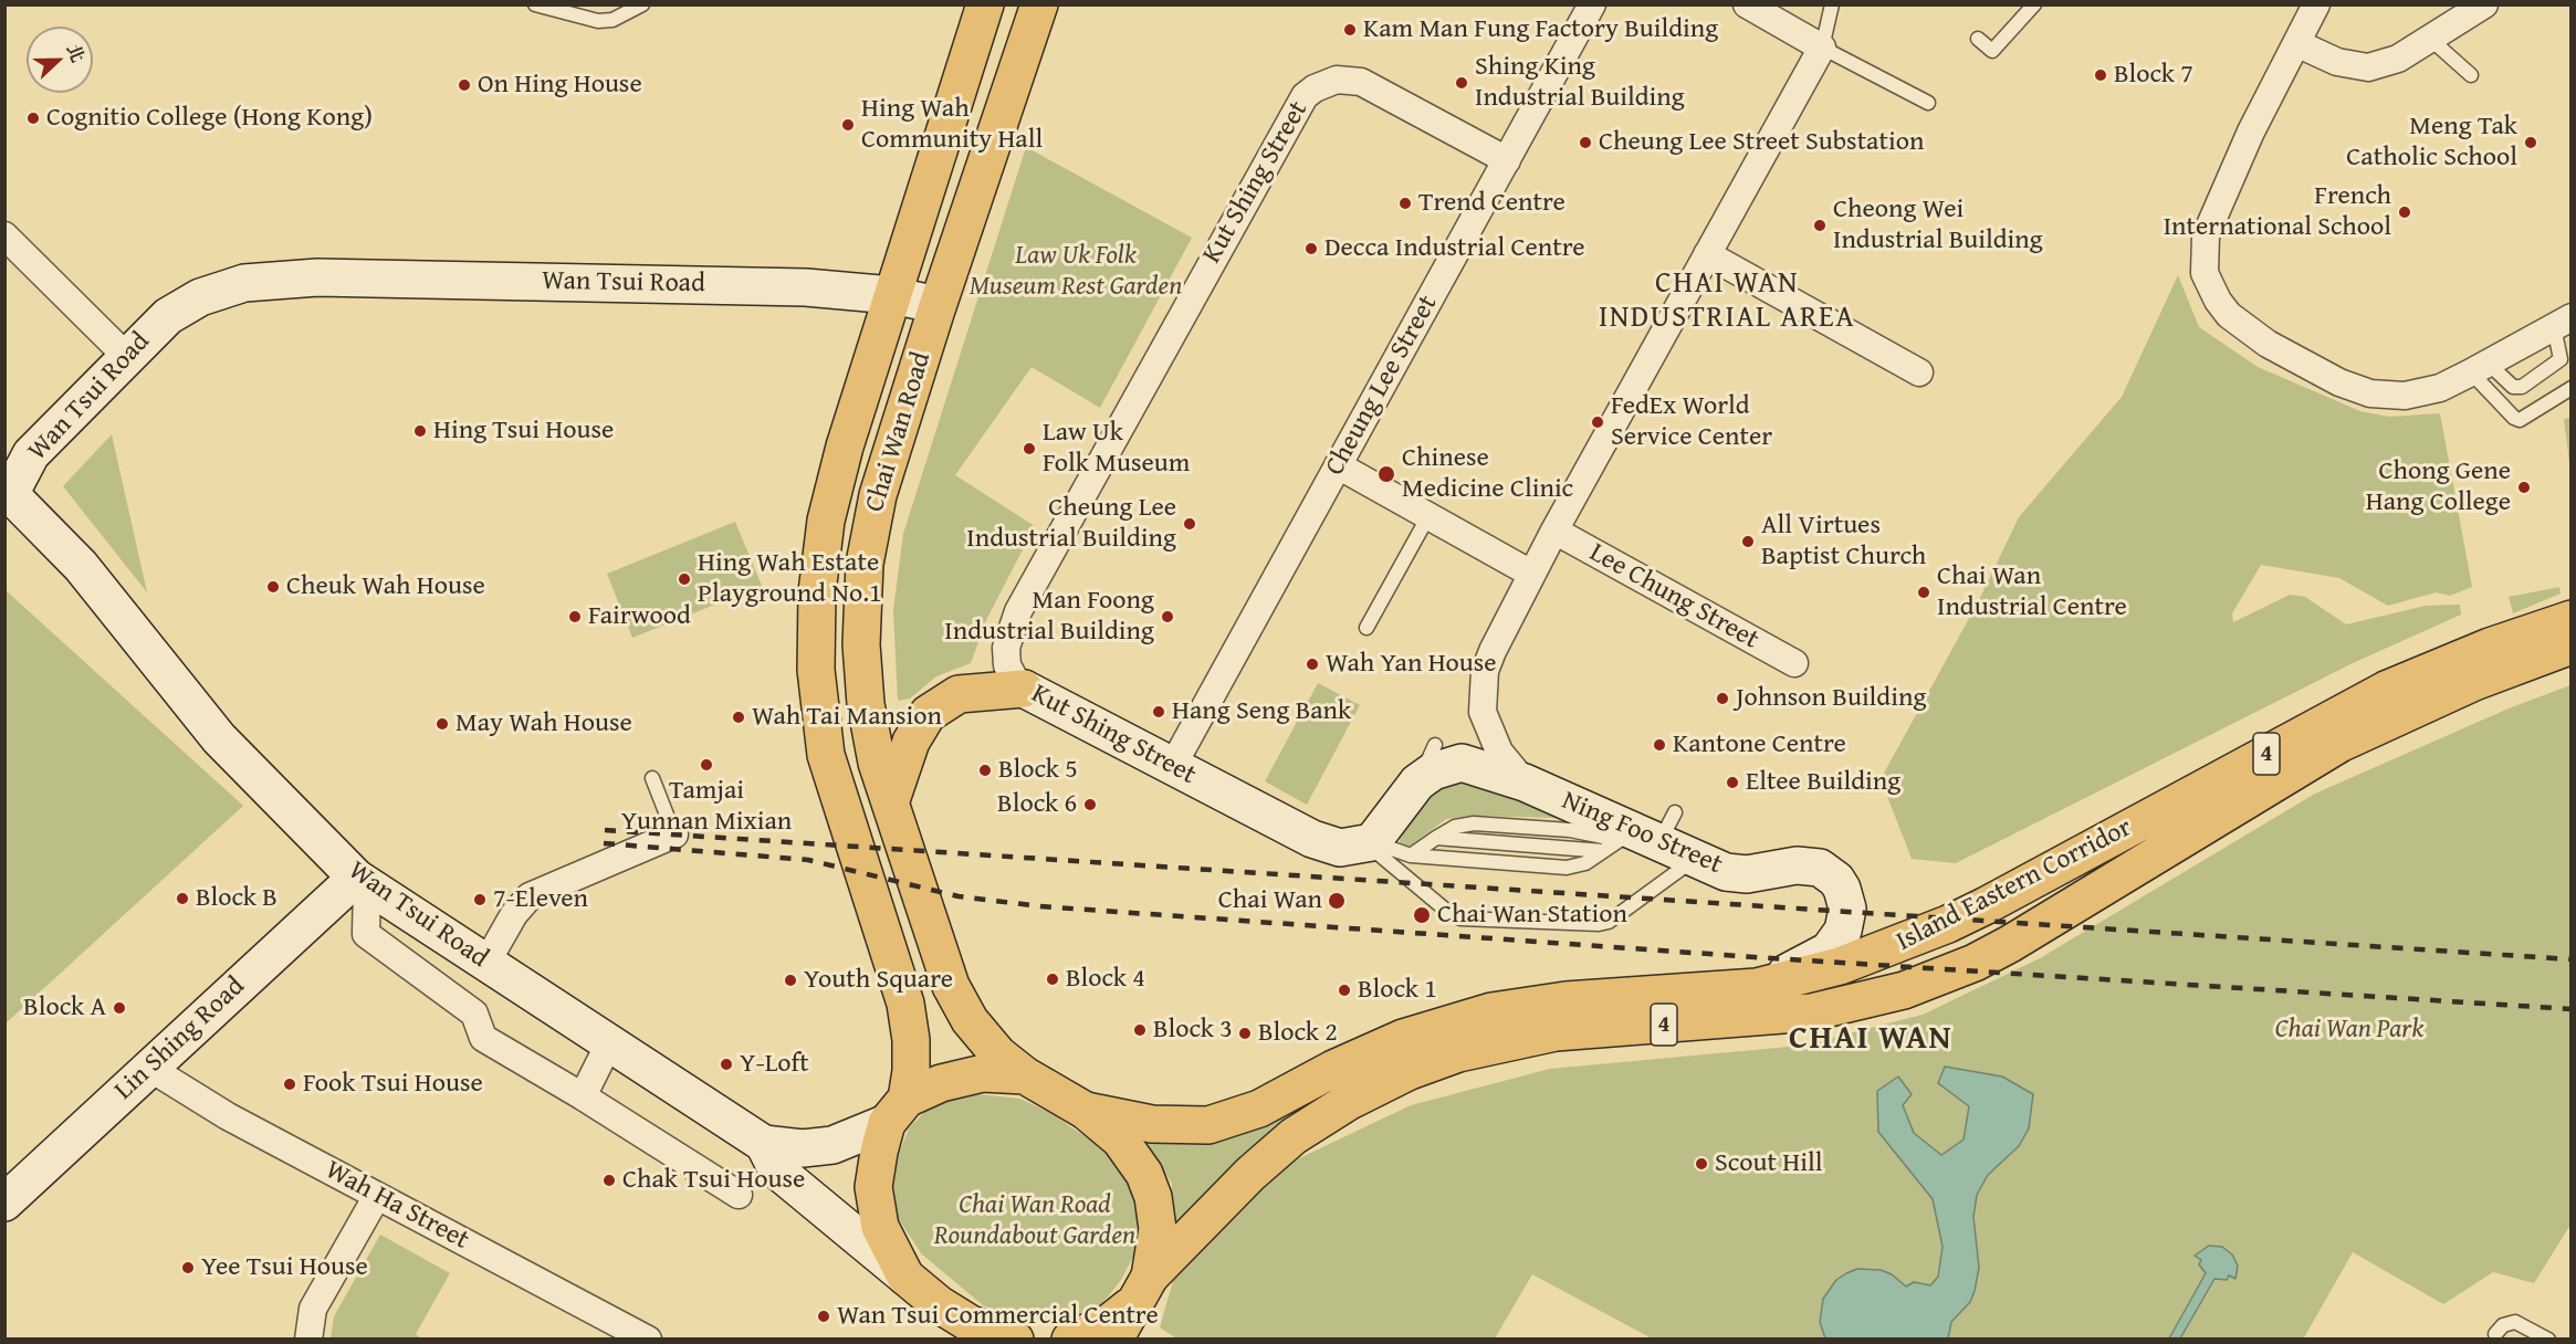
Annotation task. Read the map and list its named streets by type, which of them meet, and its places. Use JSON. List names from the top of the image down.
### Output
{
  "streets": {
    "main road": ["Chai Wan Road", "4", "Island Eastern Corridor"],
    "street": [
      "Kut Shing Street",
      "Wan Tsui Road",
      "Cheung Lee Street",
      "Lee Chung Street",
      "Ning Foo Street",
      "Lin Shing Road",
      "Wah Ha Street"
    ]
  },
  "crossings": [
    ["Kut Shing Street", "Cheung Lee Street"],
    ["Wan Tsui Road", "Chai Wan Road"],
    ["Wan Tsui Road", "Lin Shing Road"],
    ["Chai Wan Road", "Island Eastern Corridor"],
    ["Ning Foo Street", "Island Eastern Corridor"],
    ["Lin Shing Road", "Wah Ha Street"]
  ],
  "districts": ["CHAI WAN INDUSTRIAL AREA", "CHAI WAN"],
  "parks": ["Law Uk Folk Museum Rest Garden", "Chai Wan Park", "Chai Wan Road Roundabout Garden"],
  "places": [
    "Kam Man Fung Factory Building",
    "Block 7",
    "Shing King Industrial Building",
    "On Hing House",
    "Cognitio College (Hong Kong)",
    "Hing Wah Community Hall",
    "Cheung Lee Street Substation",
    "Meng Tak Catholic School",
    "Trend Centre",
    "French International School",
    "Cheong Wei Industrial Building",
    "Decca Industrial Centre",
    "FedEx World Service Center",
    "Hing Tsui House",
    "Law Uk Folk Museum",
    "Chinese Medicine Clinic",
    "Chong Gene Hang College",
    "Cheung Lee Industrial Building",
    "All Virtues Baptist Church",
    "Hing Wah Estate Playground No.1",
    "Cheuk Wah House",
    "Chai Wan Industrial Centre",
    "Fairwood",
    "Man Foong Industrial Building",
    "Wah Yan House",
    "Johnson Building",
    "Hang Seng Bank",
    "Wah Tai Mansion",
    "May Wah House",
    "Kantone Centre",
    "Tamjai Yunnan Mixian",
    "Block 5",
    "Eltee Building",
    "Block 6",
    "Block B",
    "7-Eleven",
    "Chai Wan",
    "Chai Wan Station",
    "Block 4",
    "Youth Square",
    "Block 1",
    "Block A",
    "Block 3",
    "Block 2",
    "Y-Loft",
    "Fook Tsui House",
    "Scout Hill",
    "Chak Tsui House",
    "Yee Tsui House",
    "Wan Tsui Commercial Centre"
  ],
  "north": "right"
}
